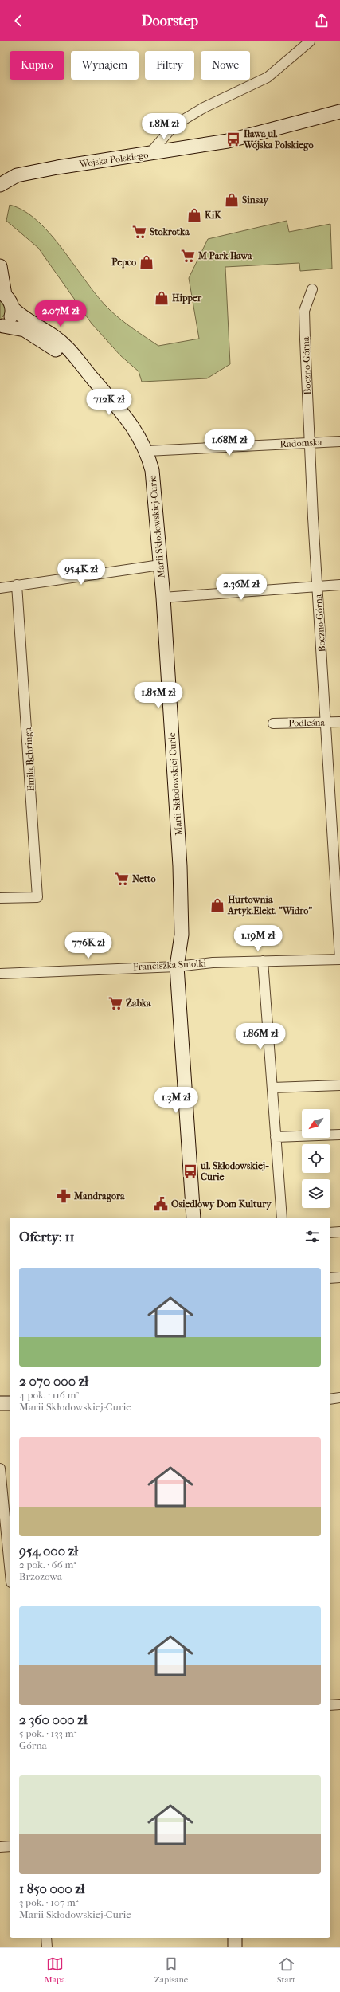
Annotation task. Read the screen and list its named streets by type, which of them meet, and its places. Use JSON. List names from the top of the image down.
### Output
{
  "streets": {
    "street": [
      "Wojska Polskiego",
      "Boczno-Górna",
      "Radomska",
      "Marii Skłodowskiej-Curie",
      "Podleśna",
      "Emila Behringa",
      "Franciszka Smolki"
    ]
  },
  "crossings": [
    ["Boczno-Górna", "Radomska"],
    ["Boczno-Górna", "Podleśna"],
    ["Boczno-Górna", "Franciszka Smolki"],
    ["Radomska", "Marii Skłodowskiej-Curie"],
    ["Marii Skłodowskiej-Curie", "Franciszka Smolki"]
  ],
  "places": {
    "bus stop": ["Iława ul. Wojska Polskiego", "ul. Skłodowskiej- Curie"],
    "shop": [
      "Sinsay",
      "KiK",
      "Pepco",
      "Hipper",
      "Hurtownia Artyk.Elekt. \"Widro\""
    ],
    "supermarket": [
      "Stokrotka",
      "M Park Iława",
      "Netto",
      "Żabka"
    ],
    "pharmacy": ["Mandragora"],
    "public building": ["Osiedlowy Dom Kultury"]
  },
  "north": "bottom left",
  "page": {
    "header": "Doorstep",
    "chip": [
      "Kupno",
      "Wynajem",
      "Filtry",
      "Nowe"
    ],
    "price": [
      "1.8M zł",
      "2.07M zł",
      "712K zł",
      "1.68M zł",
      "954K zł",
      "2.36M zł",
      "1.85M zł",
      "1.19M zł",
      "776K zł",
      "1.86M zł",
      "1.3M zł"
    ],
    "heading": "Oferty: 11",
    "list": [
      {
        "name": "2 070 000 zł",
        "note": "4 pok. · 116 m² · Marii Skłodowskiej-Curie"
      },
      {
        "name": "954 000 zł",
        "note": "2 pok. · 66 m² · Brzozowa"
      },
      {
        "name": "2 360 000 zł",
        "note": "5 pok. · 133 m² · Górna"
      },
      {
        "name": "1 850 000 zł",
        "note": "3 pok. · 107 m² · Marii Skłodowskiej-Curie"
      }
    ],
    "tabs": ["Mapa", "Zapisane", "Start"]
  }
}
